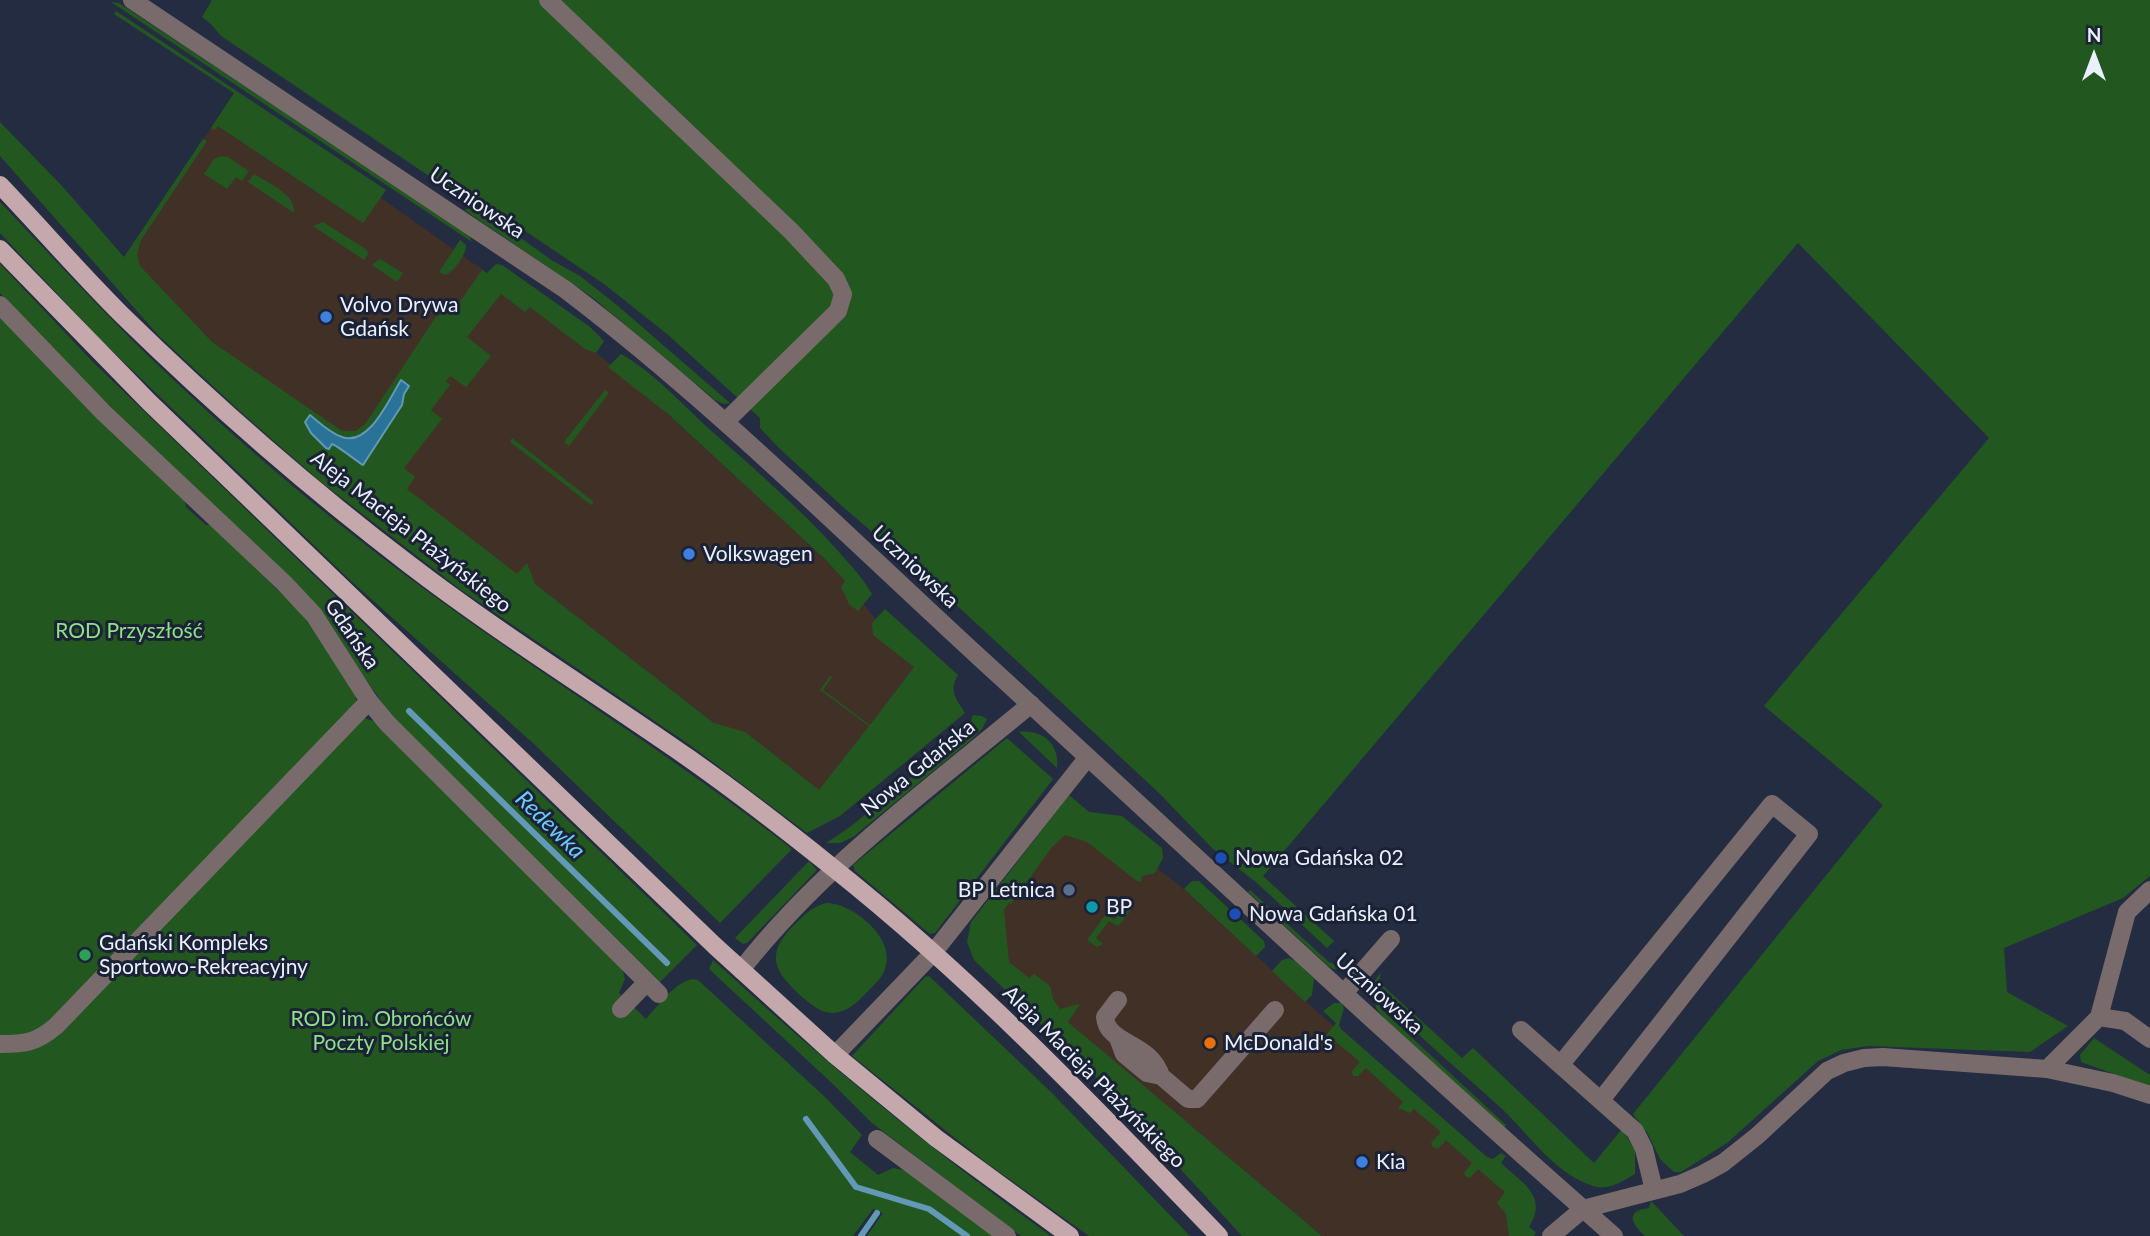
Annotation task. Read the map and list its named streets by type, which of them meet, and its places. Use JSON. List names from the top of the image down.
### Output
{
  "streets": {
    "main road": ["Aleja Macieja Płażyńskiego"],
    "street": ["Uczniowska", "Gdańska", "Nowa Gdańska"]
  },
  "crossings": [
    ["Uczniowska", "Nowa Gdańska"],
    ["Aleja Macieja Płażyńskiego", "Nowa Gdańska"]
  ],
  "water": ["Redewka"],
  "parks": ["ROD Przyszłość", "ROD im. Obrońców Poczty Polskiej"],
  "places": [
    "Volvo Drywa Gdańsk",
    "Volkswagen",
    "Nowa Gdańska 02",
    "BP Letnica",
    "BP",
    "Nowa Gdańska 01",
    "Gdański Kompleks Sportowo-Rekreacyjny",
    "McDonald's",
    "Kia"
  ],
  "north": "top"
}
